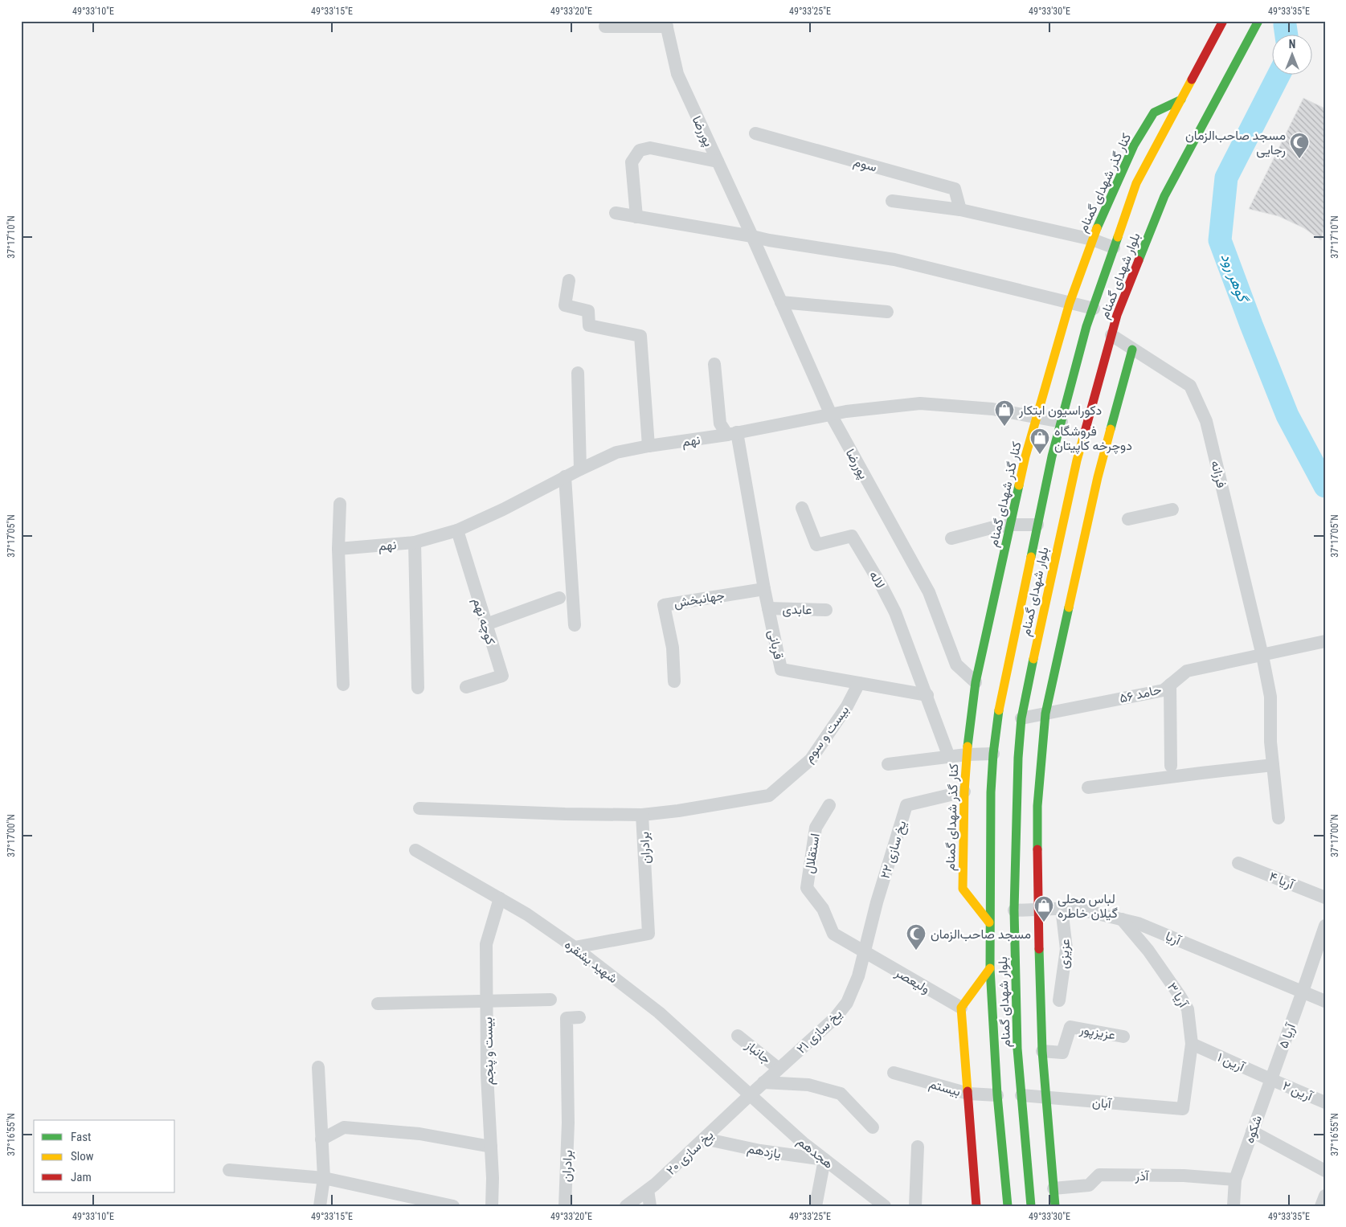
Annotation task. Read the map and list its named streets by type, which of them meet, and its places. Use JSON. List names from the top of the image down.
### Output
{
  "streets": {
    "main road": ["کنار گذر شهدای گمنام", "بلوار شهدای گمنام"],
    "street": [
      "پوررضا",
      "سوم",
      "نهم",
      "فرزانه",
      "لاله",
      "جهانبخش",
      "عابدی",
      "کوچه نهم",
      "قربانی",
      "حامد ۵۶",
      "بیست و سوم",
      "برادران",
      "یخ سازی ۲۲",
      "استقلال",
      "آریا ۴",
      "آریا",
      "عزیزی",
      "شهید یشقره",
      "ولیعصر",
      "آریا ۳",
      "یخ سازی ۲۱",
      "عزیزپور",
      "آریا ۵",
      "بیست و پنجم",
      "جانباز",
      "آرین ۱",
      "بیستم",
      "آرین ۲",
      "آبان",
      "شکوه",
      "یازدهم",
      "یخ سازی ۲۰",
      "هجدهم",
      "آذر"
    ]
  },
  "crossings": [
    ["پوررضا", "کنار گذر شهدای گمنام"],
    ["پوررضا", "نهم"],
    ["کنار گذر شهدای گمنام", "بلوار شهدای گمنام"],
    ["کنار گذر شهدای گمنام", "نهم"],
    ["کنار گذر شهدای گمنام", "یخ سازی ۲۲"],
    ["بلوار شهدای گمنام", "نهم"],
    ["بلوار شهدای گمنام", "فرزانه"],
    ["بلوار شهدای گمنام", "حامد ۵۶"],
    ["بلوار شهدای گمنام", "آریا"],
    ["بلوار شهدای گمنام", "بیستم"],
    ["بلوار شهدای گمنام", "آبان"],
    ["نهم", "کوچه نهم"],
    ["نهم", "قربانی"],
    ["فرزانه", "حامد ۵۶"],
    ["لاله", "قربانی"],
    ["جهانبخش", "قربانی"],
    ["عابدی", "قربانی"],
    ["قربانی", "بیست و سوم"],
    ["بیست و سوم", "برادران"],
    ["برادران", "شهید یشقره"],
    ["یخ سازی ۲۲", "استقلال"],
    ["یخ سازی ۲۲", "ولیعصر"],
    ["یخ سازی ۲۲", "یخ سازی ۲۱"],
    ["استقلال", "ولیعصر"],
    ["استقلال", "یخ سازی ۲۱"],
    ["آریا", "عزیزی"],
    ["آریا", "آریا ۳"],
    ["آریا", "آریا ۵"],
    ["شهید یشقره", "یخ سازی ۲۱"],
    ["شهید یشقره", "بیست و پنجم"],
    ["شهید یشقره", "یخ سازی ۲۰"],
    ["شهید یشقره", "هجدهم"],
    ["ولیعصر", "یخ سازی ۲۱"],
    ["آریا ۳", "آرین ۱"],
    ["آریا ۳", "آبان"],
    ["یخ سازی ۲۱", "جانباز"],
    ["یخ سازی ۲۱", "یخ سازی ۲۰"],
    ["یخ سازی ۲۱", "هجدهم"],
    ["آریا ۵", "آرین ۱"],
    ["آریا ۵", "آرین ۲"],
    ["آریا ۵", "شکوه"],
    ["آرین ۱", "آرین ۲"],
    ["آرین ۱", "شکوه"],
    ["آرین ۲", "شکوه"],
    ["شکوه", "آذر"],
    ["یازدهم", "یخ سازی ۲۰"],
    ["یازدهم", "هجدهم"],
    ["یخ سازی ۲۰", "هجدهم"]
  ],
  "water": ["گوهر رود"],
  "places": {
    "mosque": ["مسجد صاحب‌الزمان رجایی", "مسجد صاحب‌الزمان"],
    "shop": ["دکوراسیون ابتکار", "فروشگاه دوچرخه کاپیتان", "لباس محلی گیلان خاطره"]
  },
  "legend": ["Fast", "Slow", "Jam"],
  "north": "top",
  "coordinates": [
    "49°33'10\"E",
    "49°33'15\"E",
    "49°33'20\"E",
    "49°33'25\"E",
    "49°33'30\"E",
    "49°33'35\"E",
    "37°17'10\"N",
    "37°17'05\"N",
    "37°17'00\"N",
    "37°16'55\"N"
  ]
}
